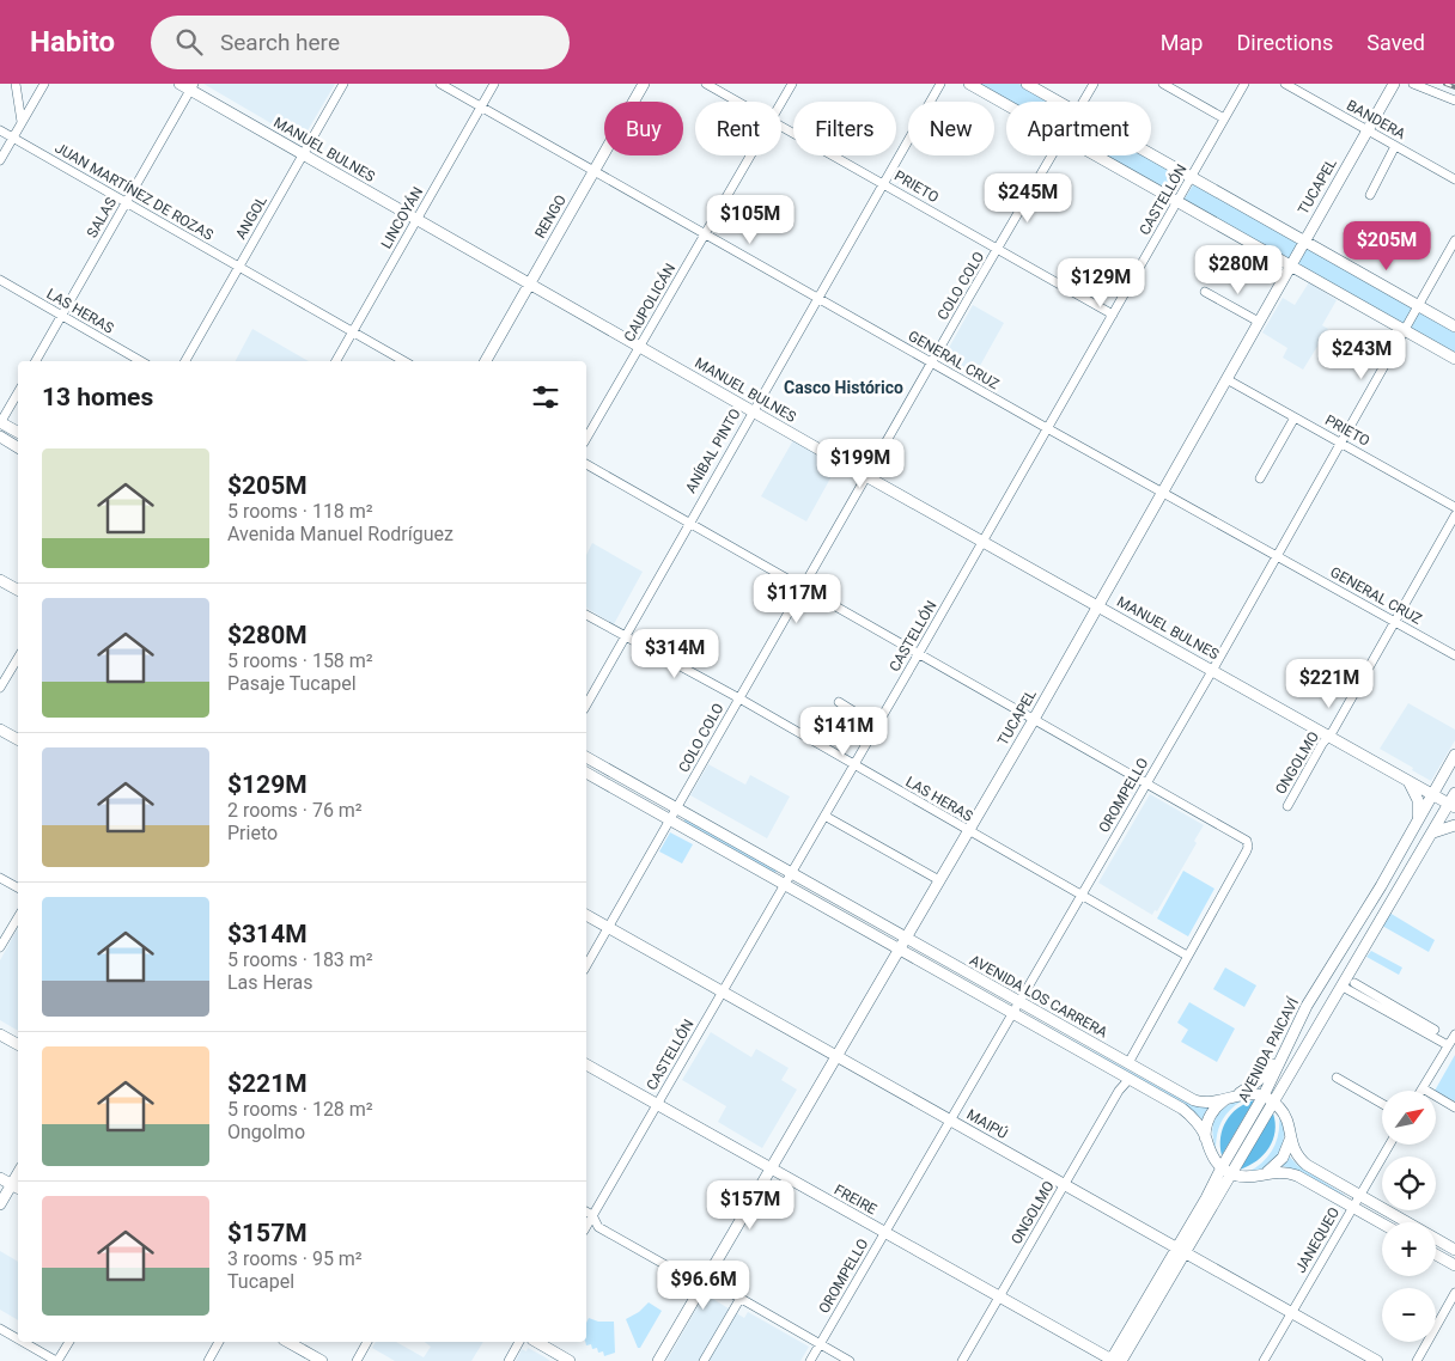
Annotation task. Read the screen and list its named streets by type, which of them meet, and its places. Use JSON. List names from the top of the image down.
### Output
{
  "streets": {
    "main road": [
      "MANUEL BULNES",
      "TUCAPEL",
      "RENGO",
      "AVENIDA LOS CARRERA",
      "AVENIDA PAICAVÍ",
      "MAIPÚ",
      "FREIRE"
    ],
    "street": [
      "BANDERA",
      "PRIETO",
      "JUAN MARTÍNEZ DE ROZAS",
      "CASTELLÓN",
      "SALAS",
      "ANGOL",
      "LINCOYÁN",
      "COLO COLO",
      "CAUPOLICÁN",
      "LAS HERAS",
      "GENERAL CRUZ",
      "ANÍBAL PINTO",
      "ONGOLMO",
      "OROMPELLO",
      "JANEQUEO"
    ]
  },
  "crossings": [
    ["BANDERA", "TUCAPEL"],
    ["MANUEL BULNES", "TUCAPEL"],
    ["MANUEL BULNES", "CASTELLÓN"],
    ["MANUEL BULNES", "RENGO"],
    ["MANUEL BULNES", "SALAS"],
    ["MANUEL BULNES", "ANGOL"],
    ["MANUEL BULNES", "LINCOYÁN"],
    ["MANUEL BULNES", "COLO COLO"],
    ["MANUEL BULNES", "CAUPOLICÁN"],
    ["MANUEL BULNES", "ANÍBAL PINTO"],
    ["MANUEL BULNES", "ONGOLMO"],
    ["MANUEL BULNES", "OROMPELLO"],
    ["MANUEL BULNES", "AVENIDA PAICAVÍ"],
    ["PRIETO", "TUCAPEL"],
    ["PRIETO", "CASTELLÓN"],
    ["PRIETO", "COLO COLO"],
    ["PRIETO", "ANÍBAL PINTO"],
    ["PRIETO", "OROMPELLO"],
    ["TUCAPEL", "LAS HERAS"],
    ["TUCAPEL", "GENERAL CRUZ"],
    ["TUCAPEL", "AVENIDA LOS CARRERA"],
    ["TUCAPEL", "MAIPÚ"],
    ["TUCAPEL", "FREIRE"],
    ["JUAN MARTÍNEZ DE ROZAS", "SALAS"],
    ["JUAN MARTÍNEZ DE ROZAS", "ANGOL"],
    ["JUAN MARTÍNEZ DE ROZAS", "LINCOYÁN"],
    ["CASTELLÓN", "LAS HERAS"],
    ["CASTELLÓN", "GENERAL CRUZ"],
    ["CASTELLÓN", "AVENIDA LOS CARRERA"],
    ["CASTELLÓN", "MAIPÚ"],
    ["CASTELLÓN", "FREIRE"],
    ["RENGO", "GENERAL CRUZ"],
    ["SALAS", "LAS HERAS"],
    ["LINCOYÁN", "GENERAL CRUZ"],
    ["COLO COLO", "LAS HERAS"],
    ["COLO COLO", "GENERAL CRUZ"],
    ["COLO COLO", "AVENIDA LOS CARRERA"],
    ["COLO COLO", "MAIPÚ"],
    ["CAUPOLICÁN", "GENERAL CRUZ"],
    ["LAS HERAS", "ANÍBAL PINTO"],
    ["LAS HERAS", "OROMPELLO"],
    ["GENERAL CRUZ", "ANÍBAL PINTO"],
    ["GENERAL CRUZ", "ONGOLMO"],
    ["GENERAL CRUZ", "OROMPELLO"],
    ["ONGOLMO", "AVENIDA LOS CARRERA"],
    ["ONGOLMO", "MAIPÚ"],
    ["ONGOLMO", "FREIRE"],
    ["OROMPELLO", "AVENIDA LOS CARRERA"],
    ["OROMPELLO", "MAIPÚ"],
    ["OROMPELLO", "FREIRE"],
    ["AVENIDA LOS CARRERA", "AVENIDA PAICAVÍ"],
    ["AVENIDA LOS CARRERA", "JANEQUEO"],
    ["AVENIDA PAICAVÍ", "MAIPÚ"],
    ["AVENIDA PAICAVÍ", "FREIRE"],
    ["MAIPÚ", "JANEQUEO"]
  ],
  "districts": ["Casco Histórico"],
  "north": "top right",
  "page": {
    "header": "Habito",
    "search": "Search here",
    "nav": ["Map", "Directions", "Saved"],
    "chip": [
      "Buy",
      "Rent",
      "Filters",
      "New",
      "Apartment"
    ],
    "price": [
      "$245M",
      "$105M",
      "$205M",
      "$280M",
      "$129M",
      "$243M",
      "$199M",
      "$117M",
      "$314M",
      "$221M",
      "$141M",
      "$157M",
      "$96.6M"
    ],
    "heading": "13 homes",
    "list": [
      {
        "name": "$205M",
        "note": "5 rooms · 118 m² · Avenida Manuel Rodríguez"
      },
      {
        "name": "$280M",
        "note": "5 rooms · 158 m² · Pasaje Tucapel"
      },
      {
        "name": "$129M",
        "note": "2 rooms · 76 m² · Prieto"
      },
      {
        "name": "$314M",
        "note": "5 rooms · 183 m² · Las Heras"
      },
      {
        "name": "$221M",
        "note": "5 rooms · 128 m² · Ongolmo"
      },
      {
        "name": "$157M",
        "note": "3 rooms · 95 m² · Tucapel"
      }
    ],
    "map_buttons": ["+", "−"]
  }
}
